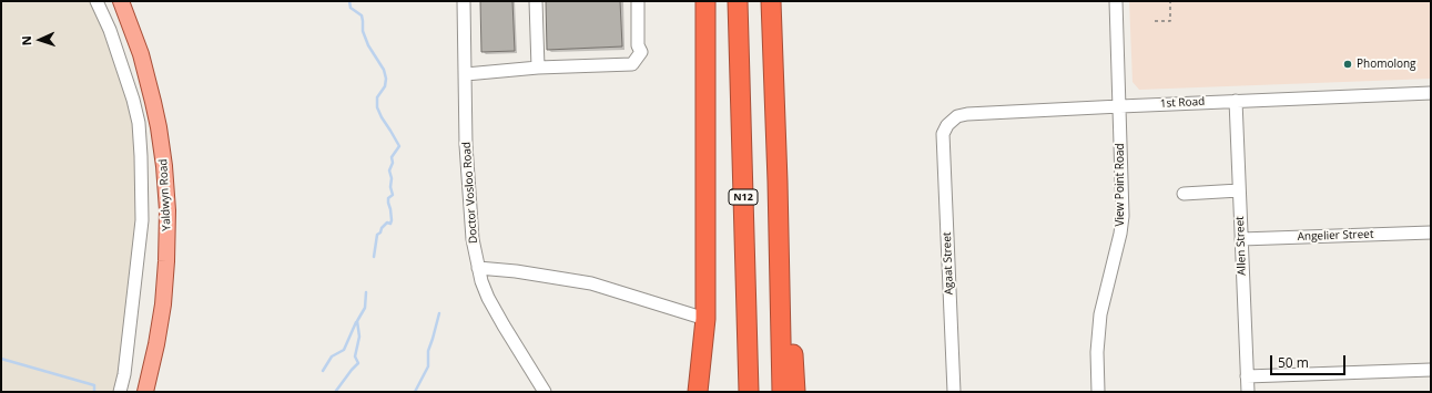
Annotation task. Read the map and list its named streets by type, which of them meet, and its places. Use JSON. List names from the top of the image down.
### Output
{
  "streets": {
    "highway": ["N12"],
    "main road": ["Yaldwyn Road"],
    "street": [
      "1st Road",
      "View Point Road",
      "Doctor Vosloo Road",
      "Angelier Street",
      "Allen Street",
      "Agaat Street"
    ]
  },
  "crossings": [
    ["1st Road", "View Point Road"],
    ["1st Road", "Allen Street"],
    ["1st Road", "Agaat Street"],
    ["Angelier Street", "Allen Street"]
  ],
  "places": ["Phomolong"],
  "scale_bar": "50 m",
  "north": "left"
}
